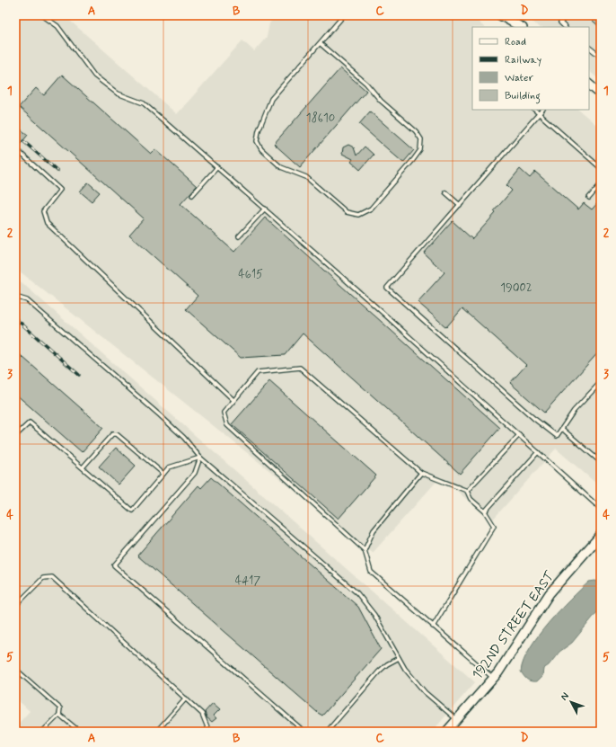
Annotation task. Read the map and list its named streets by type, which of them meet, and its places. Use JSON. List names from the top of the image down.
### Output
{
  "streets": {
    "street": ["192ND STREET EAST"]
  },
  "house_numbers": [
    "18610",
    "4615",
    "19002",
    "4417"
  ],
  "legend": [
    "Road",
    "Railway",
    "Water",
    "Building"
  ],
  "north": "top left",
  "grid": {
    "columns": [
      "A",
      "B",
      "C",
      "D"
    ],
    "rows": [
      "1",
      "2",
      "3",
      "4",
      "5"
    ]
  }
}
